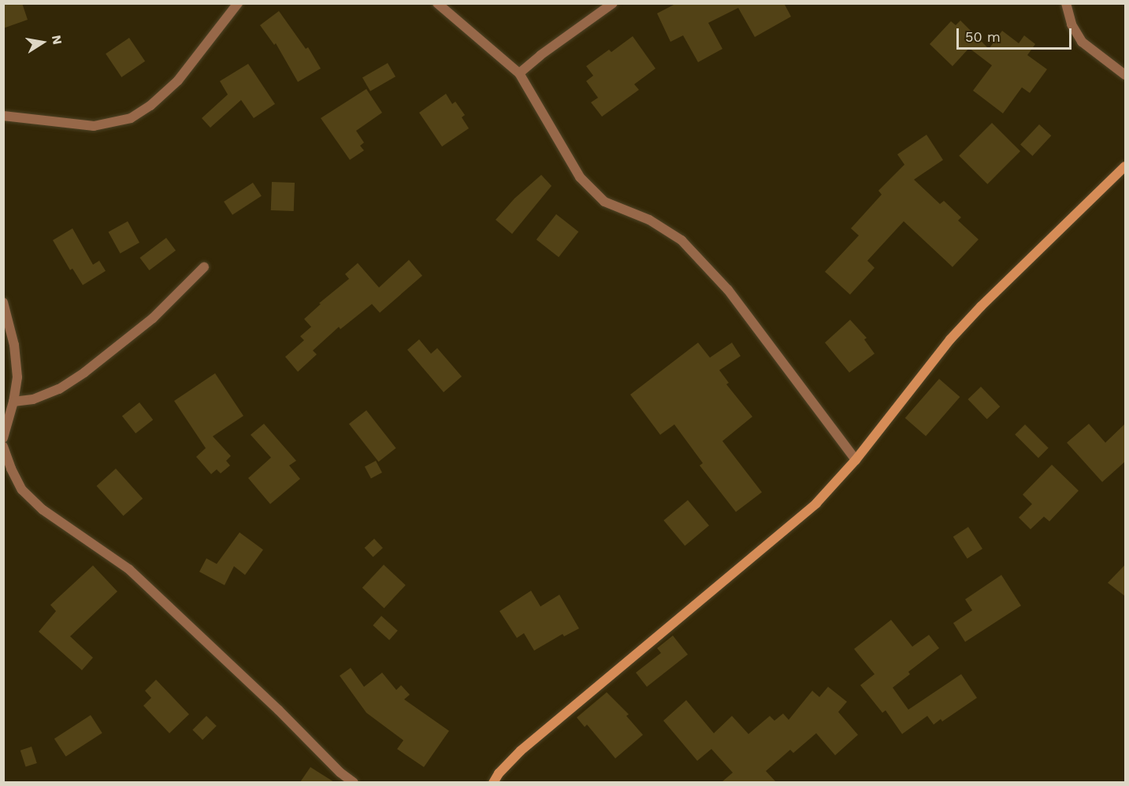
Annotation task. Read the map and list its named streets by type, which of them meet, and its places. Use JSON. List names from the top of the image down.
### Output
{
  "scale_bar": "50 m",
  "north": "right"
}
